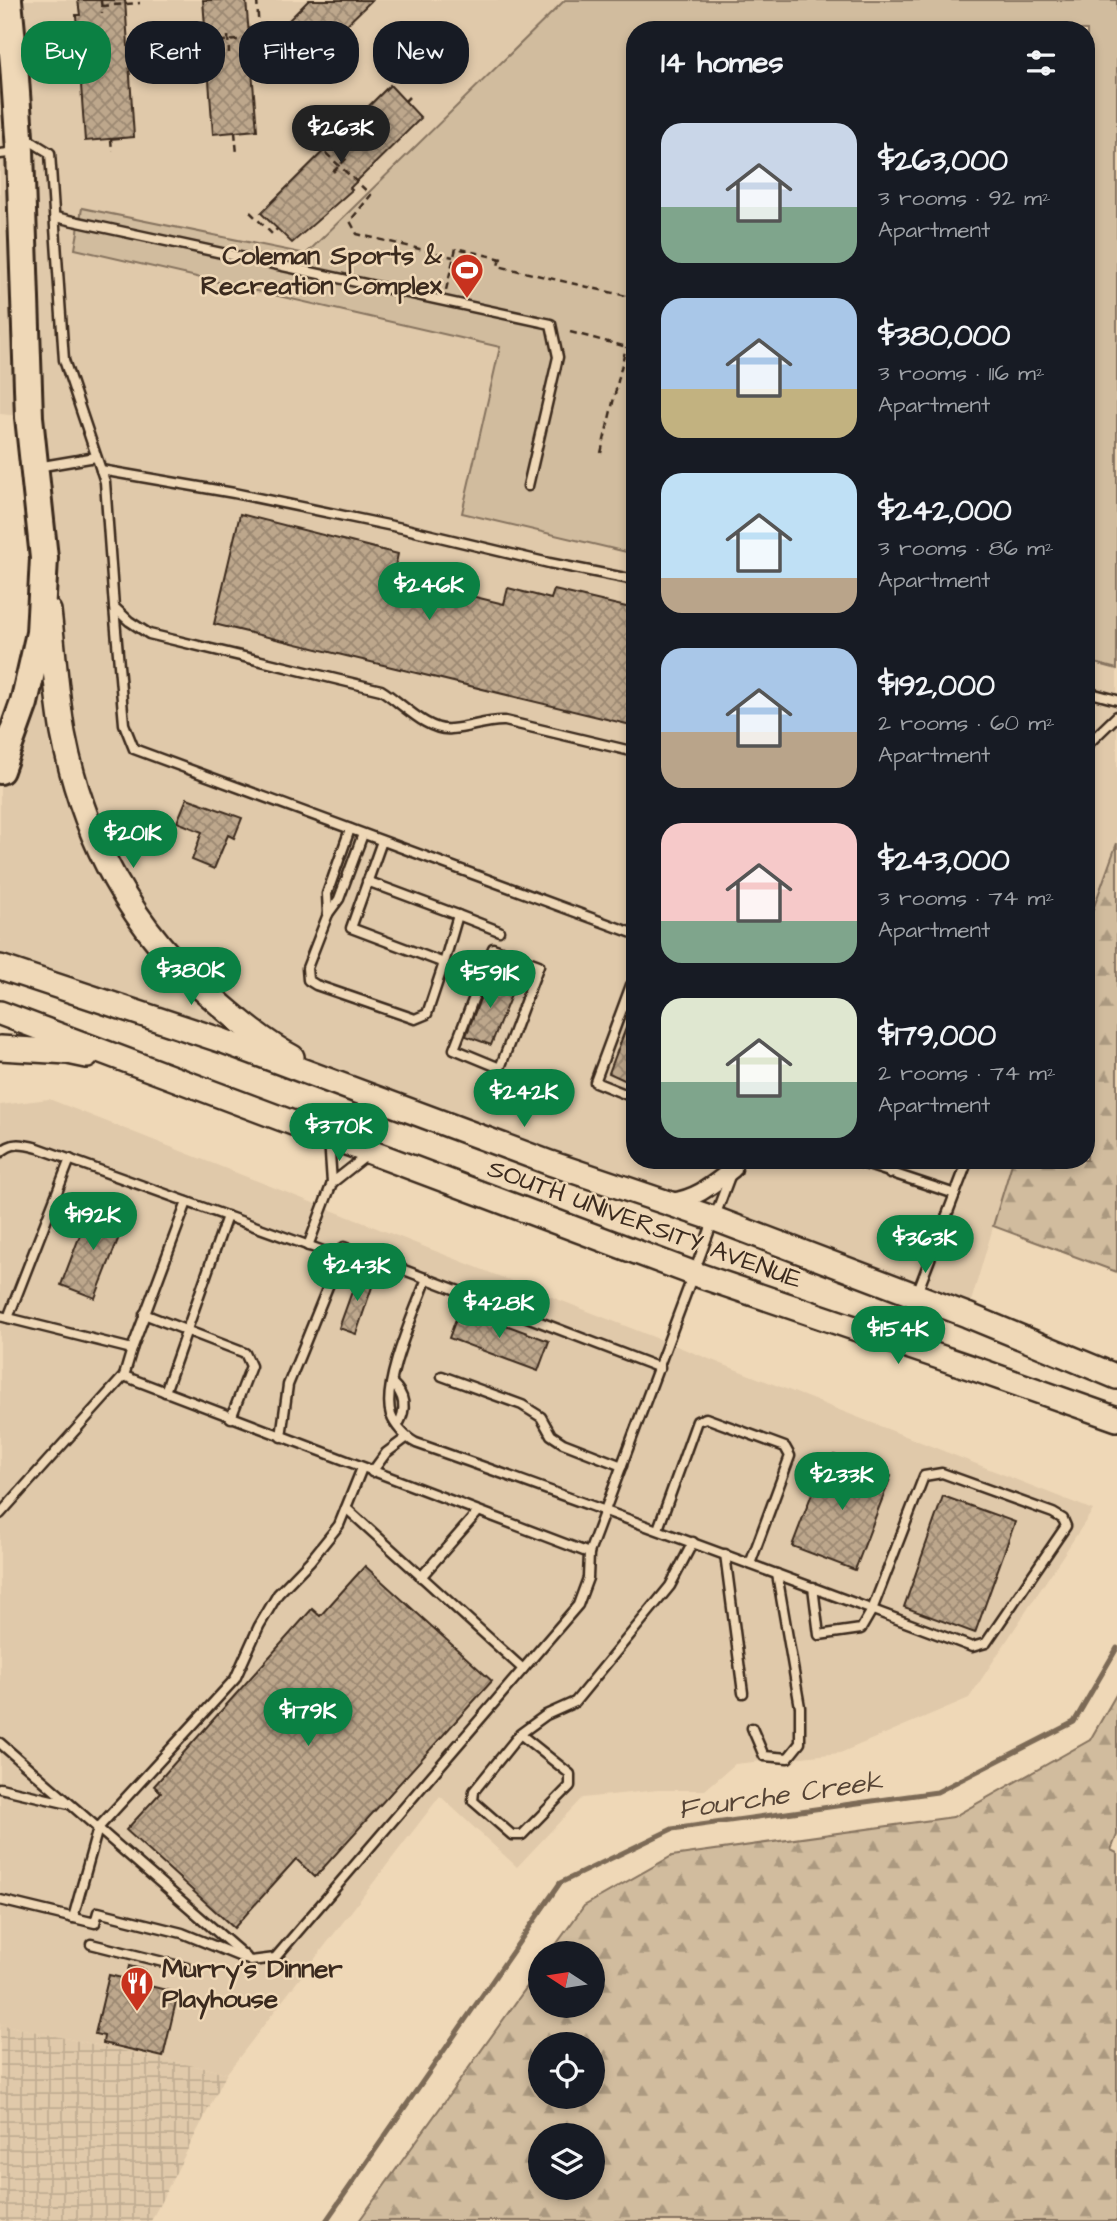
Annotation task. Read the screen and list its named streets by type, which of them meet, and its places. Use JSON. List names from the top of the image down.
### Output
{
  "streets": {
    "main road": ["SOUTH UNIVERSITY AVENUE"]
  },
  "water": ["Fourche Creek"],
  "places": {
    "sports": ["Coleman Sports & Recreation Complex"],
    "restaurant": ["Murry's Dinner Playhouse"]
  },
  "north": "left",
  "page": {
    "chip": [
      "Buy",
      "Rent",
      "Filters",
      "New"
    ],
    "heading": "14 homes",
    "price": [
      "$263K",
      "$246K",
      "$201K",
      "$380K",
      "$591K",
      "$242K",
      "$370K",
      "$192K",
      "$363K",
      "$243K",
      "$428K",
      "$154K",
      "$233K",
      "$179K"
    ],
    "list": [
      {
        "name": "$263,000",
        "note": "3 rooms · 92 m² · Apartment"
      },
      {
        "name": "$380,000",
        "note": "3 rooms · 116 m² · Apartment"
      },
      {
        "name": "$242,000",
        "note": "3 rooms · 86 m² · Apartment"
      },
      {
        "name": "$192,000",
        "note": "2 rooms · 60 m² · Apartment"
      },
      {
        "name": "$243,000",
        "note": "3 rooms · 74 m² · Apartment"
      },
      {
        "name": "$179,000",
        "note": "2 rooms · 74 m² · Apartment"
      }
    ]
  }
}
